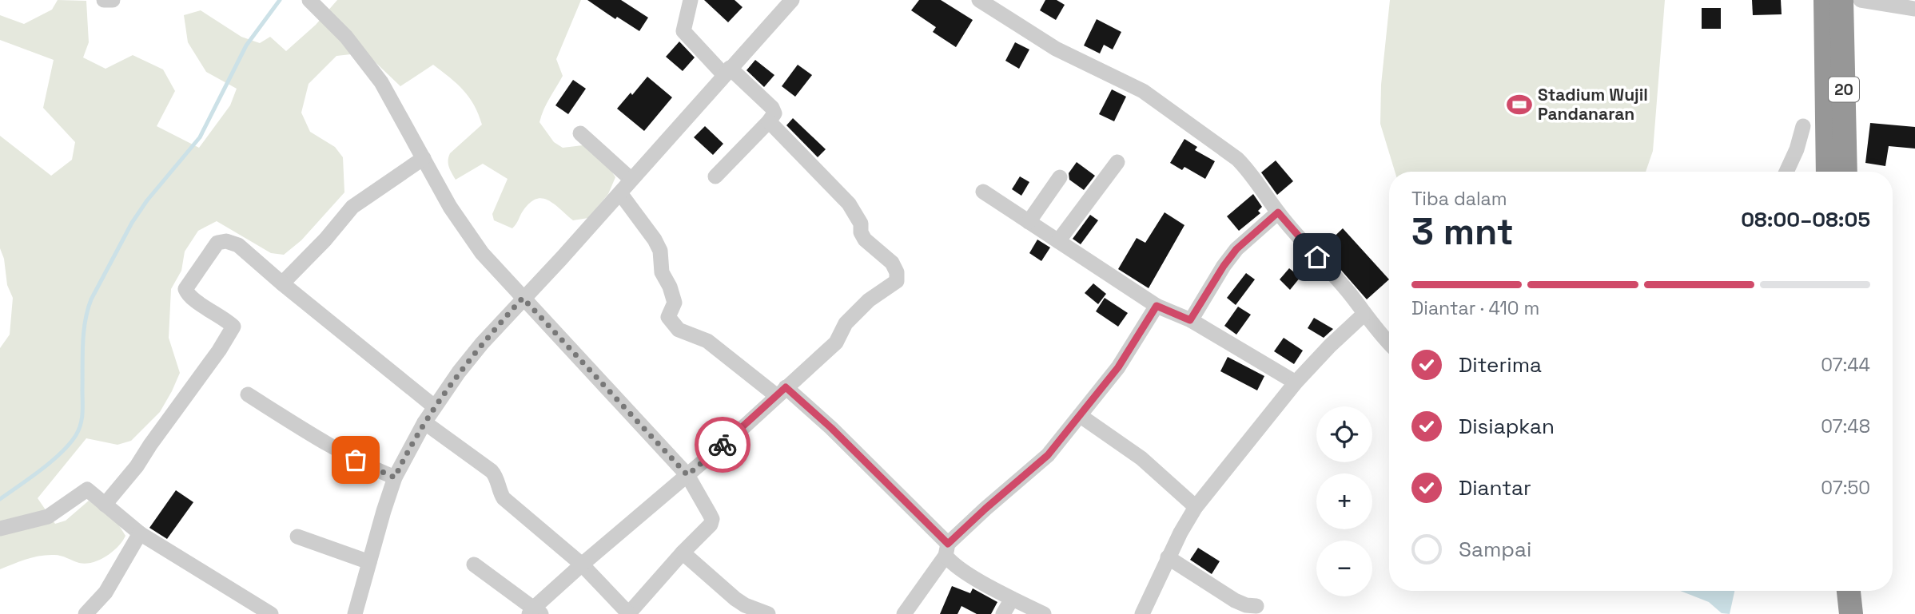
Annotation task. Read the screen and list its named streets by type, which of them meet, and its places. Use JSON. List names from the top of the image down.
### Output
{
  "streets": {
    "highway": ["20"]
  },
  "places": {
    "sports": ["Stadium Wujil Pandanaran"]
  },
  "page": {
    "heading": ["3 mnt", "Tiba dalam", "08:00–08:05"],
    "bar": "Diantar · 410 m",
    "list": [
      ["Diterima", "07:44"],
      ["Disiapkan", "07:48"],
      ["Diantar", "07:50"],
      "Sampai"
    ],
    "map_buttons": ["+", "−"]
  }
}
